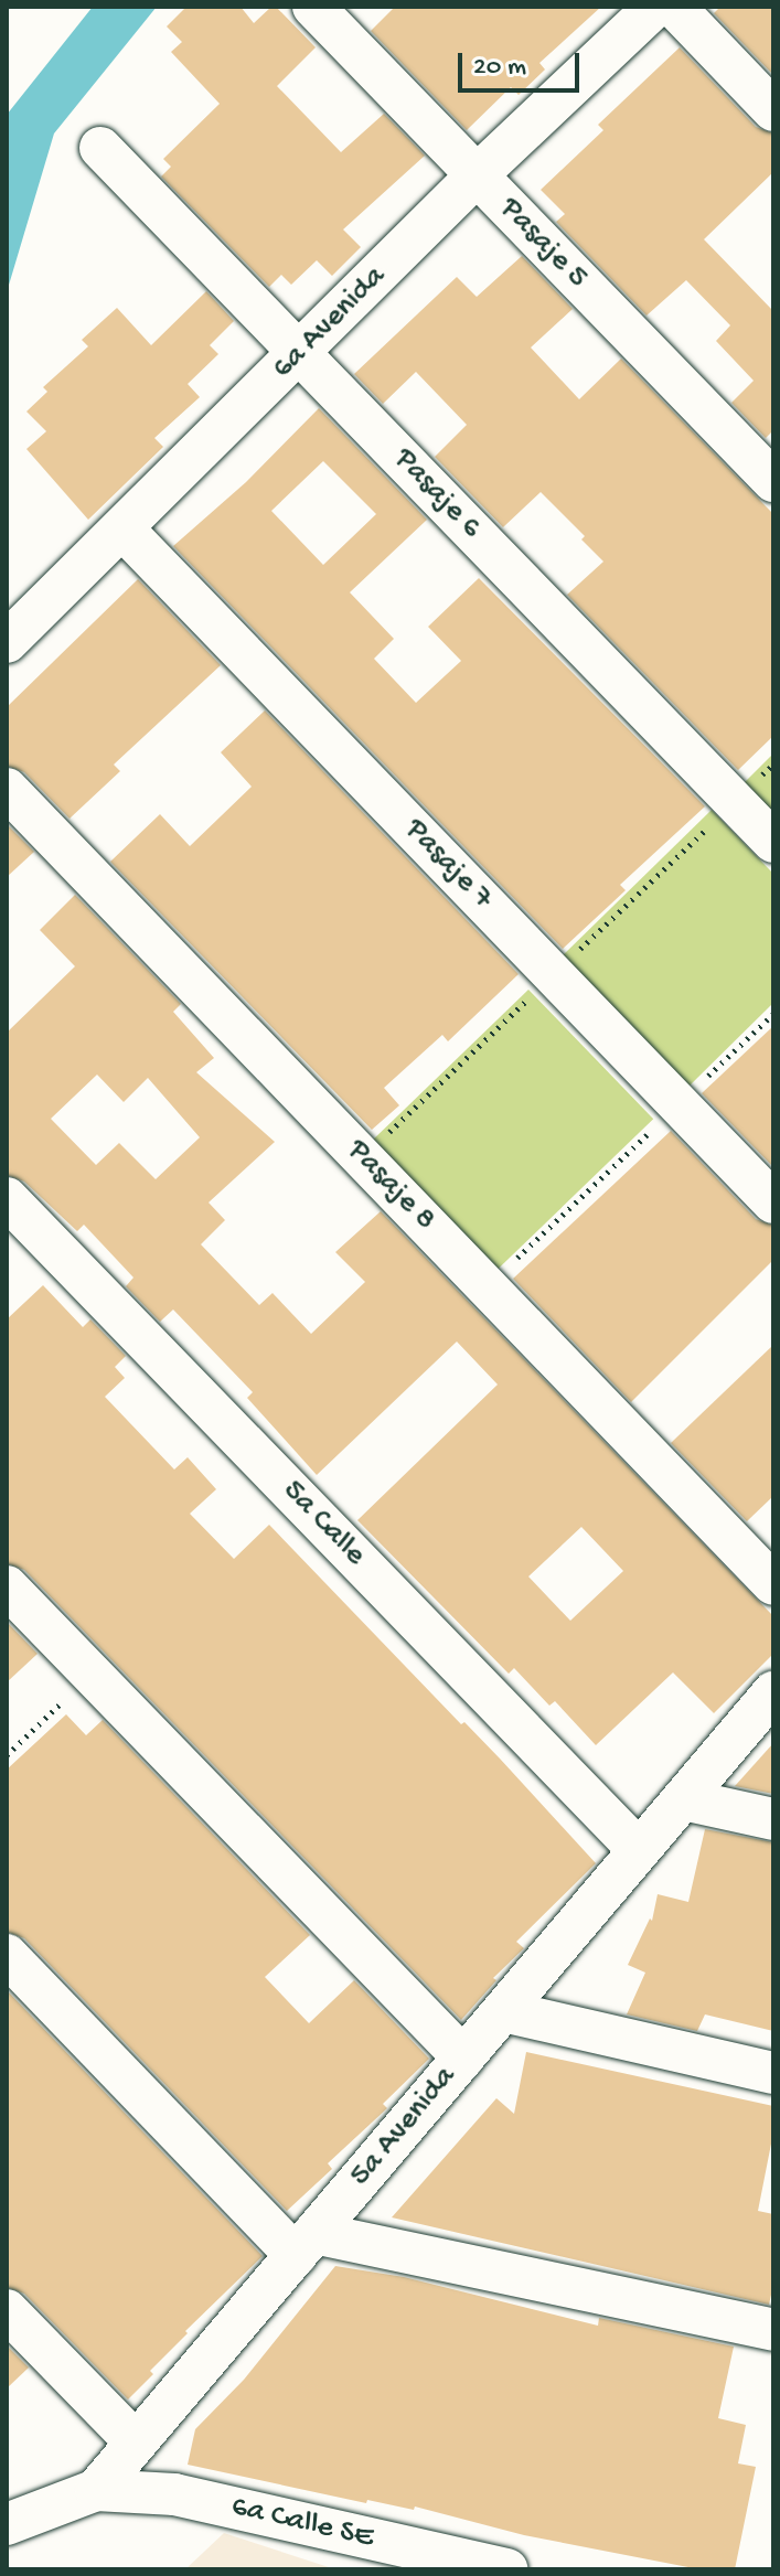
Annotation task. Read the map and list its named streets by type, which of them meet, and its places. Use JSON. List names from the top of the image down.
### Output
{
  "streets": {
    "street": [
      "Pasaje 5",
      "6a Avenida",
      "Pasaje 6",
      "Pasaje 7",
      "Pasaje 8",
      "5a Calle",
      "5a Avenida",
      "6a Calle SE"
    ]
  },
  "crossings": [
    ["Pasaje 5", "6a Avenida"],
    ["6a Avenida", "Pasaje 6"],
    ["6a Avenida", "Pasaje 7"],
    ["5a Calle", "5a Avenida"],
    ["5a Avenida", "6a Calle SE"]
  ],
  "scale_bar": "20 m"
}
